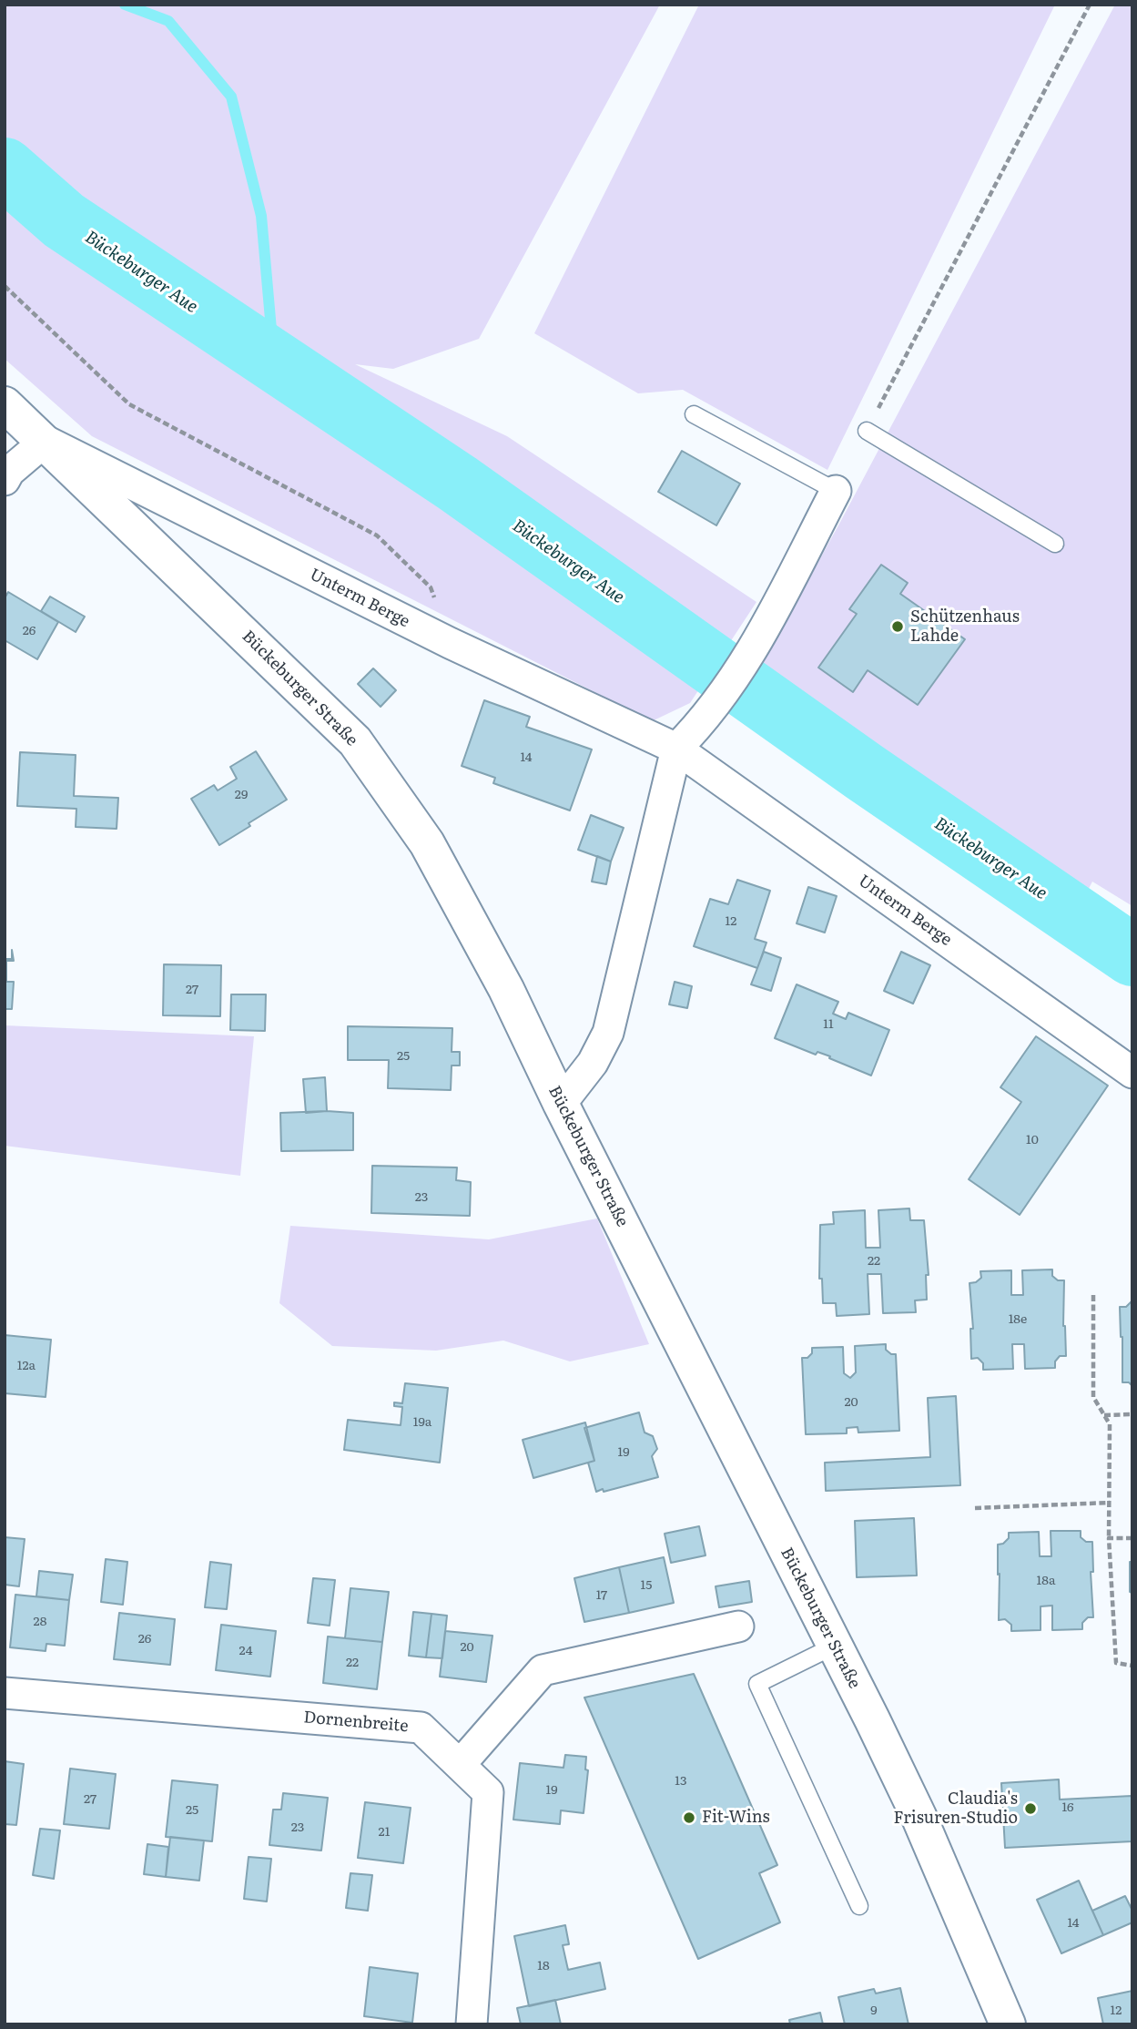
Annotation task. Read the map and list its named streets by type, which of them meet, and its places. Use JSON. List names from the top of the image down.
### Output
{
  "streets": {
    "street": ["Unterm Berge", "Bückeburger Straße", "Dornenbreite"]
  },
  "crossings": [
    ["Unterm Berge", "Bückeburger Straße"]
  ],
  "water": ["Bückeburger Aue"],
  "places": ["Schützenhaus Lahde", "Claudia's Frisuren-Studio", "Fit-Wins"],
  "house_numbers": [
    "26",
    "14",
    "29",
    "12",
    "27",
    "11",
    "25",
    "10",
    "23",
    "22",
    "18e",
    "12a",
    "20",
    "19a",
    "19",
    "18a",
    "15",
    "17",
    "28",
    "26",
    "20",
    "24",
    "22",
    "13",
    "19",
    "27",
    "16",
    "25",
    "23",
    "21",
    "14",
    "18",
    "9",
    "12"
  ]
}
